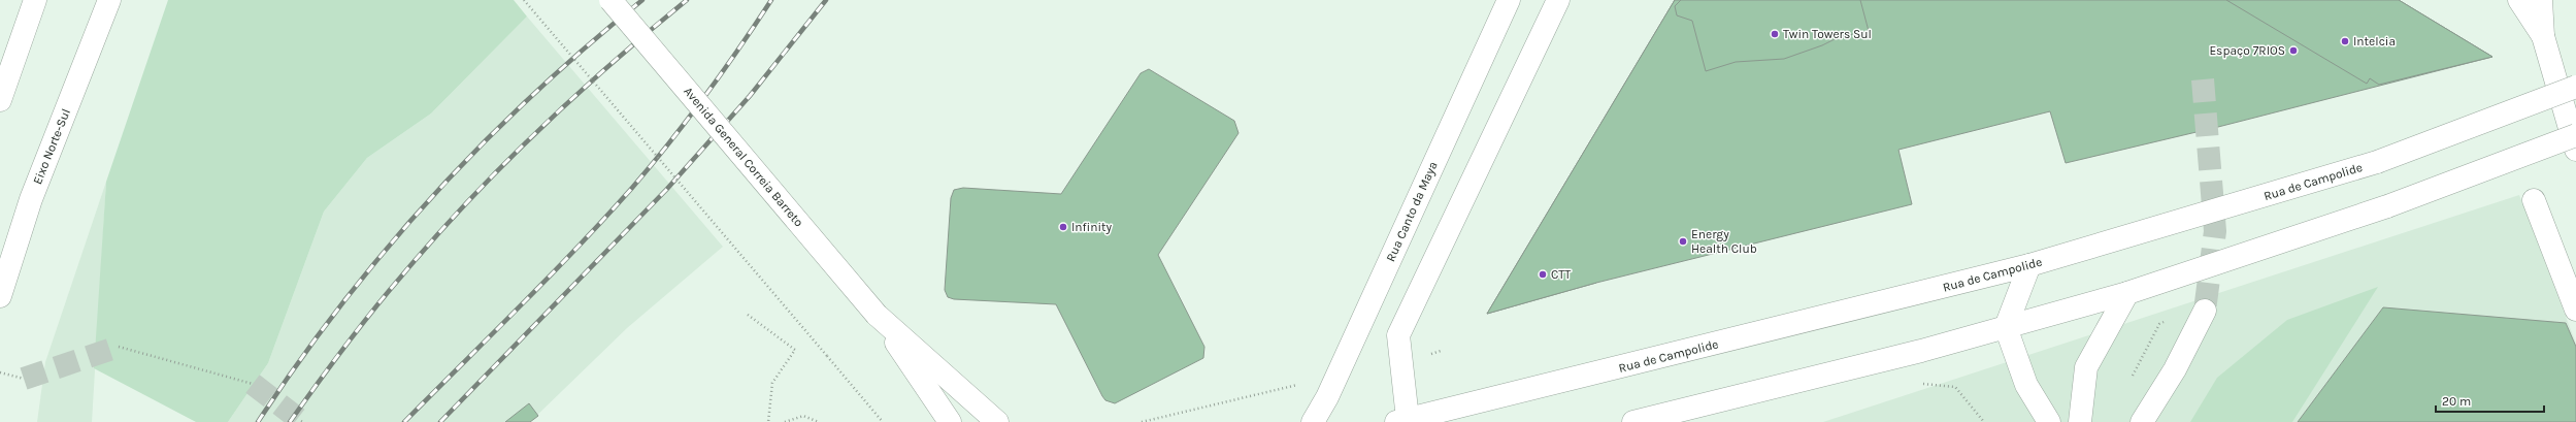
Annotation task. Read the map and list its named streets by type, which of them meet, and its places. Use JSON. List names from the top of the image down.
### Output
{
  "streets": {
    "main road": [
      "Eixo Norte-Sul",
      "Avenida General Correia Barreto",
      "Rua de Campolide",
      "Rua Canto da Maya"
    ]
  },
  "places": [
    "Twin Towers Sul",
    "Intelcia",
    "Espaço 7RIOS",
    "Infinity",
    "Energy Health Club",
    "CTT"
  ],
  "scale_bar": "20 m"
}
